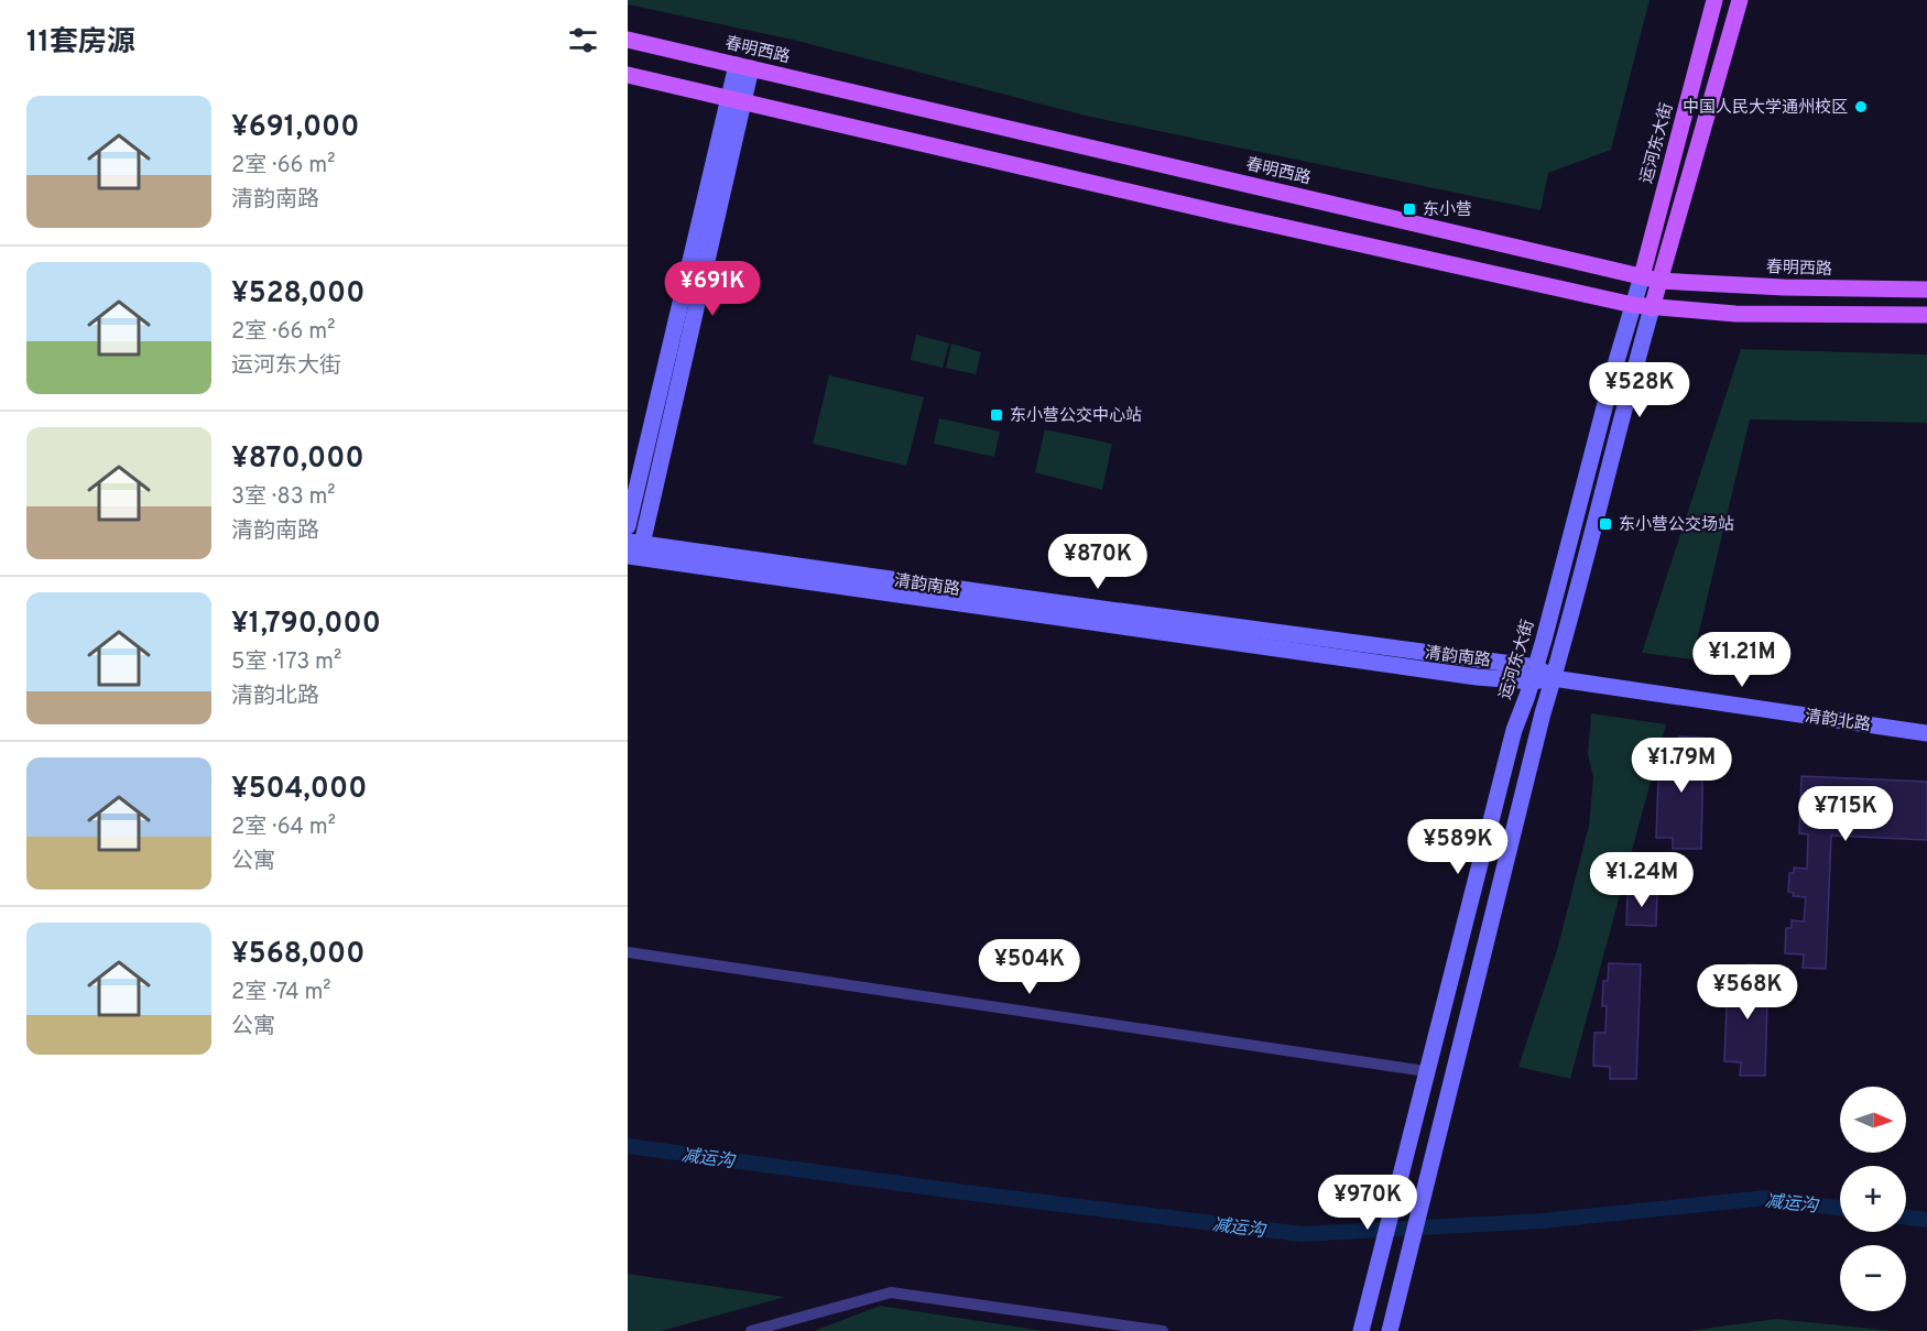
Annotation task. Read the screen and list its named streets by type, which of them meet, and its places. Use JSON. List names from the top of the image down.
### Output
{
  "streets": {
    "main road": [
      "春明西路",
      "运河东大街",
      "清韵南路",
      "清韵北路"
    ]
  },
  "crossings": [
    ["春明西路", "运河东大街"],
    ["春明西路", "清韵南路"],
    ["运河东大街", "清韵南路"],
    ["清韵南路", "清韵北路"]
  ],
  "water": ["减运沟"],
  "places": {
    "other": ["中国人民大学通州校区"],
    "transit": ["东小营", "东小营公交中心站", "东小营公交场站"]
  },
  "north": "right",
  "page": {
    "heading": "11套房源",
    "list": [
      {
        "name": "¥691,000",
        "note": "2室 · 66 m² · 清韵南路"
      },
      {
        "name": "¥528,000",
        "note": "2室 · 66 m² · 运河东大街"
      },
      {
        "name": "¥870,000",
        "note": "3室 · 83 m² · 清韵南路"
      },
      {
        "name": "¥1,790,000",
        "note": "5室 · 173 m² · 清韵北路"
      },
      {
        "name": "¥504,000",
        "note": "2室 · 64 m² · 公寓"
      },
      {
        "name": "¥568,000",
        "note": "2室 · 74 m² · 公寓"
      }
    ],
    "price": [
      "¥691K",
      "¥528K",
      "¥870K",
      "¥1.21M",
      "¥1.79M",
      "¥715K",
      "¥589K",
      "¥1.24M",
      "¥504K",
      "¥568K",
      "¥970K"
    ],
    "map_buttons": ["+", "−"]
  }
}
